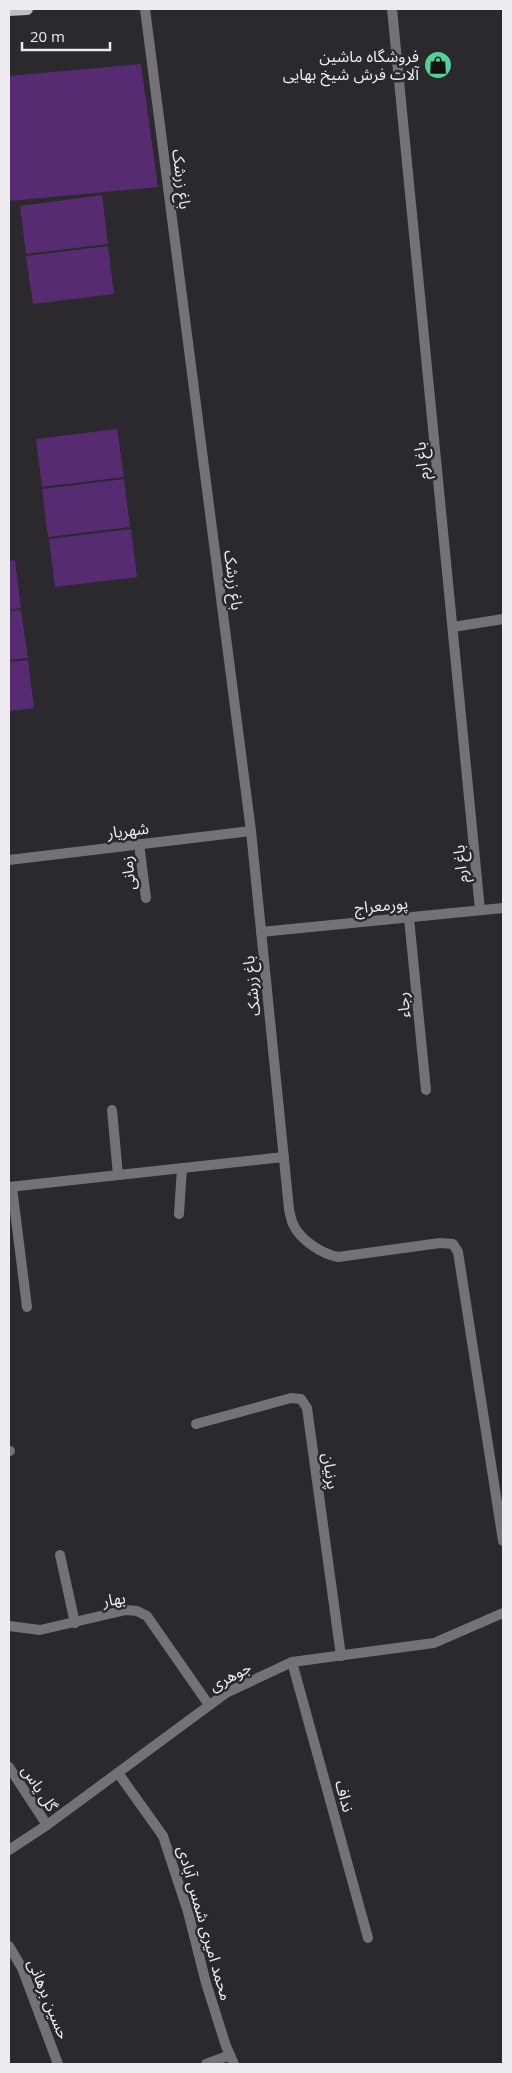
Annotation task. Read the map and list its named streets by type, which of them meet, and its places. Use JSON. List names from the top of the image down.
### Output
{
  "streets": {
    "street": [
      "باغ زرشک",
      "باغ ارم",
      "شهریار",
      "زمانی",
      "پورمعراج",
      "رجاء",
      "پرنیان",
      "بهار",
      "جوهری",
      "گل یاس",
      "نداف",
      "محمد امیری شمس آبادی",
      "حسین برهانی"
    ]
  },
  "crossings": [
    ["باغ زرشک", "شهریار"],
    ["باغ زرشک", "پورمعراج"],
    ["باغ ارم", "پورمعراج"],
    ["شهریار", "زمانی"],
    ["پورمعراج", "رجاء"],
    ["پرنیان", "جوهری"],
    ["بهار", "جوهری"],
    ["جوهری", "گل یاس"],
    ["جوهری", "نداف"],
    ["جوهری", "محمد امیری شمس آبادی"]
  ],
  "places": {
    "shop": ["فروشگاه ماشین آلات فرش شیخ بهایی"]
  },
  "scale_bar": "20 m"
}
